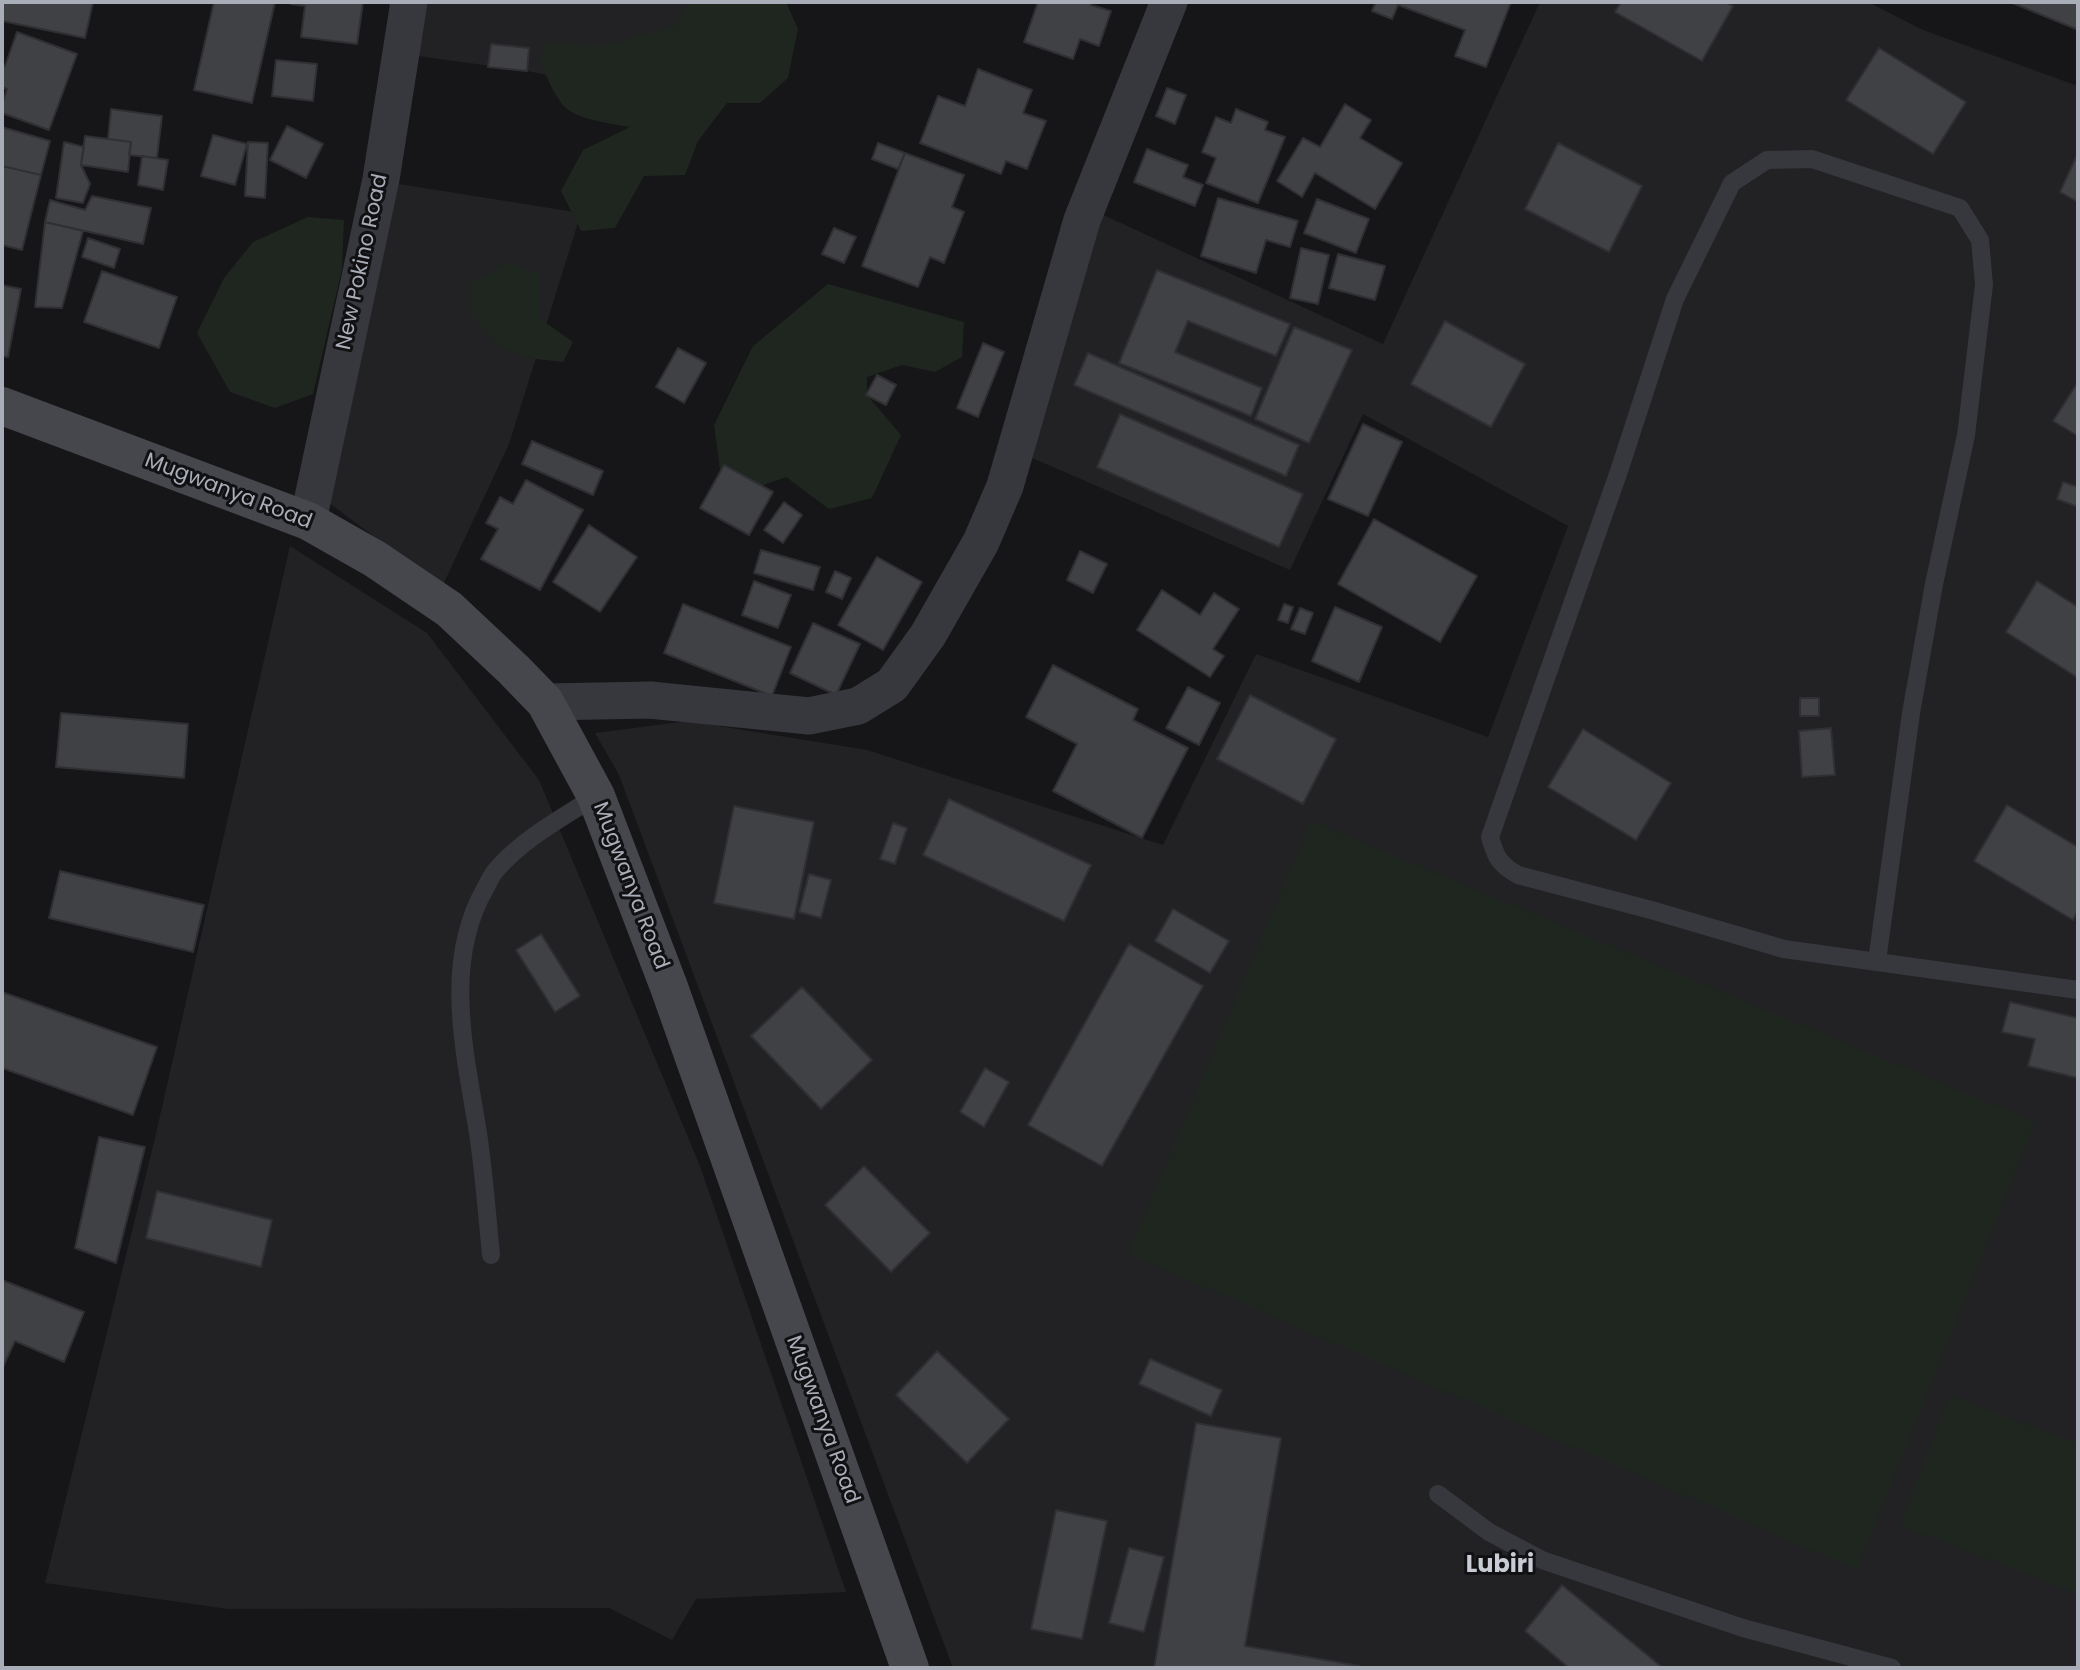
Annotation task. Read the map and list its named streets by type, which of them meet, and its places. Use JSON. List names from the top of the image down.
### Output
{
  "streets": {
    "street": ["New Pokino Road", "Mugwanya Road"]
  },
  "crossings": [
    ["New Pokino Road", "Mugwanya Road"]
  ],
  "districts": ["Lubiri"]
}
